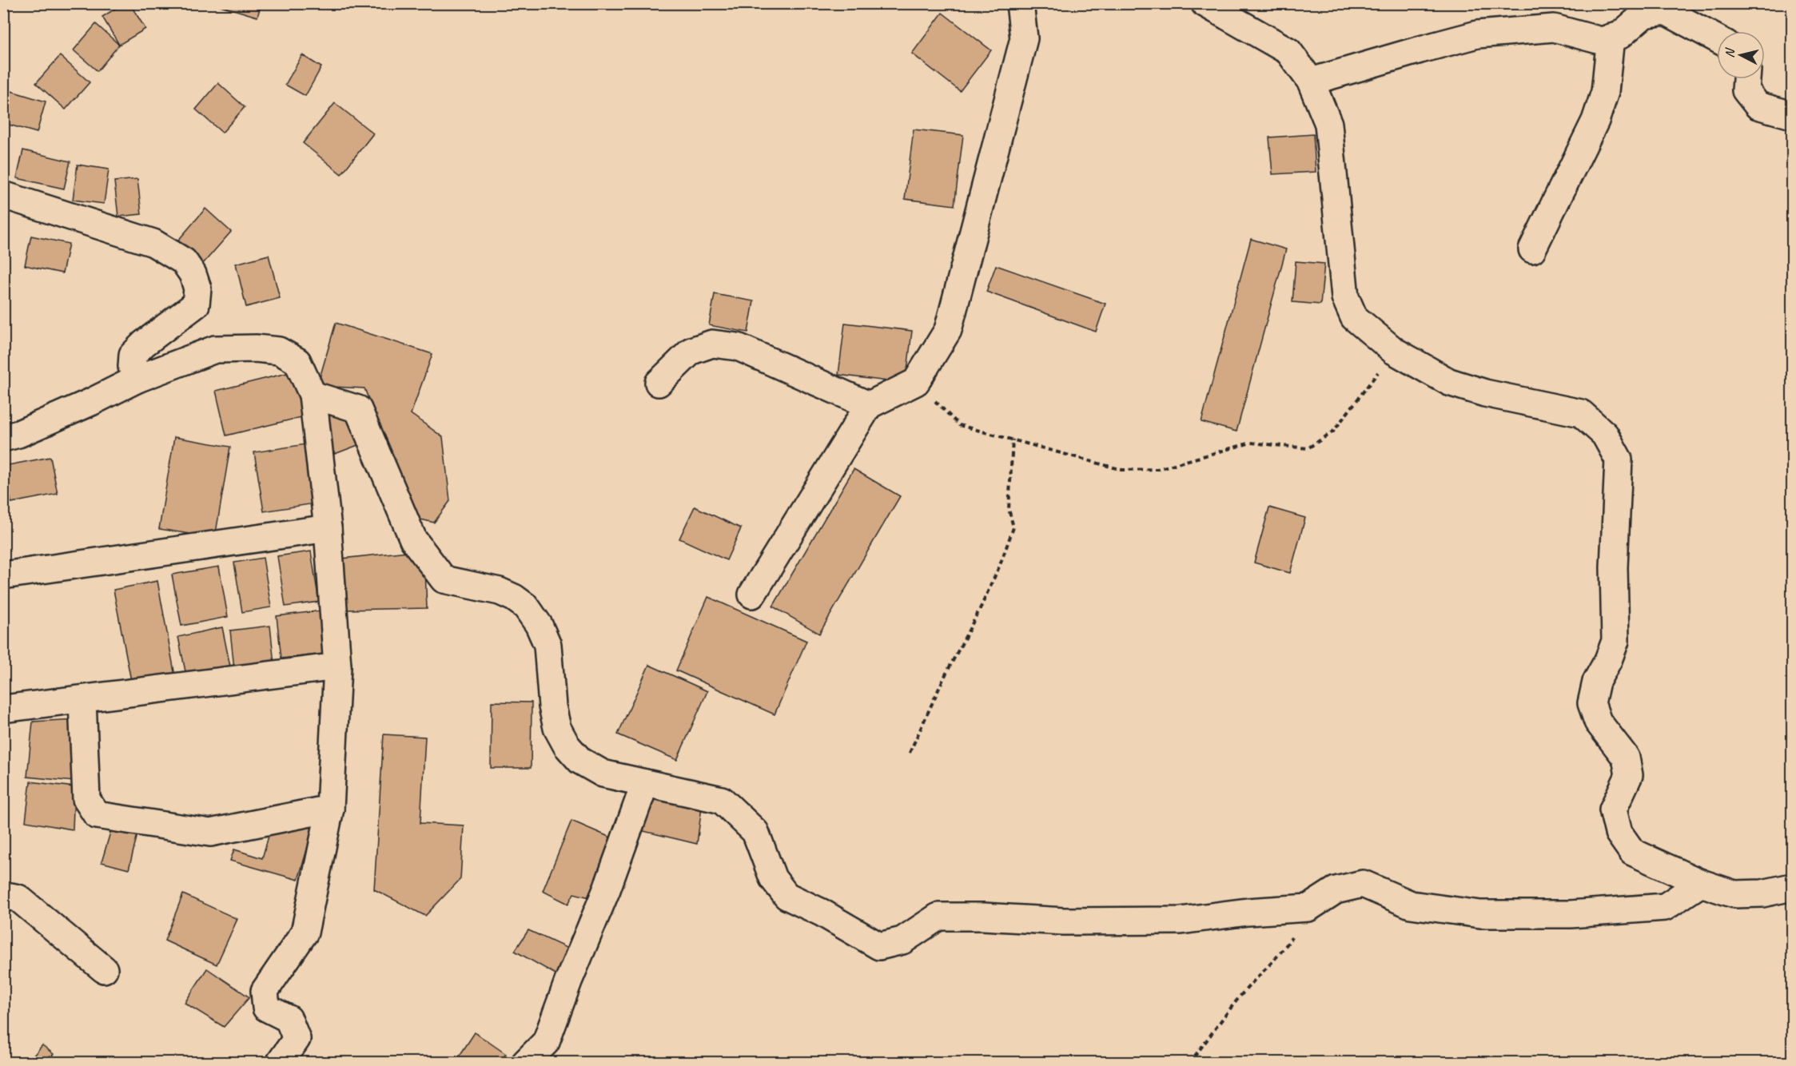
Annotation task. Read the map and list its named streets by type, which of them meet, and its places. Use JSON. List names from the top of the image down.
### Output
{
  "north": "left"
}
